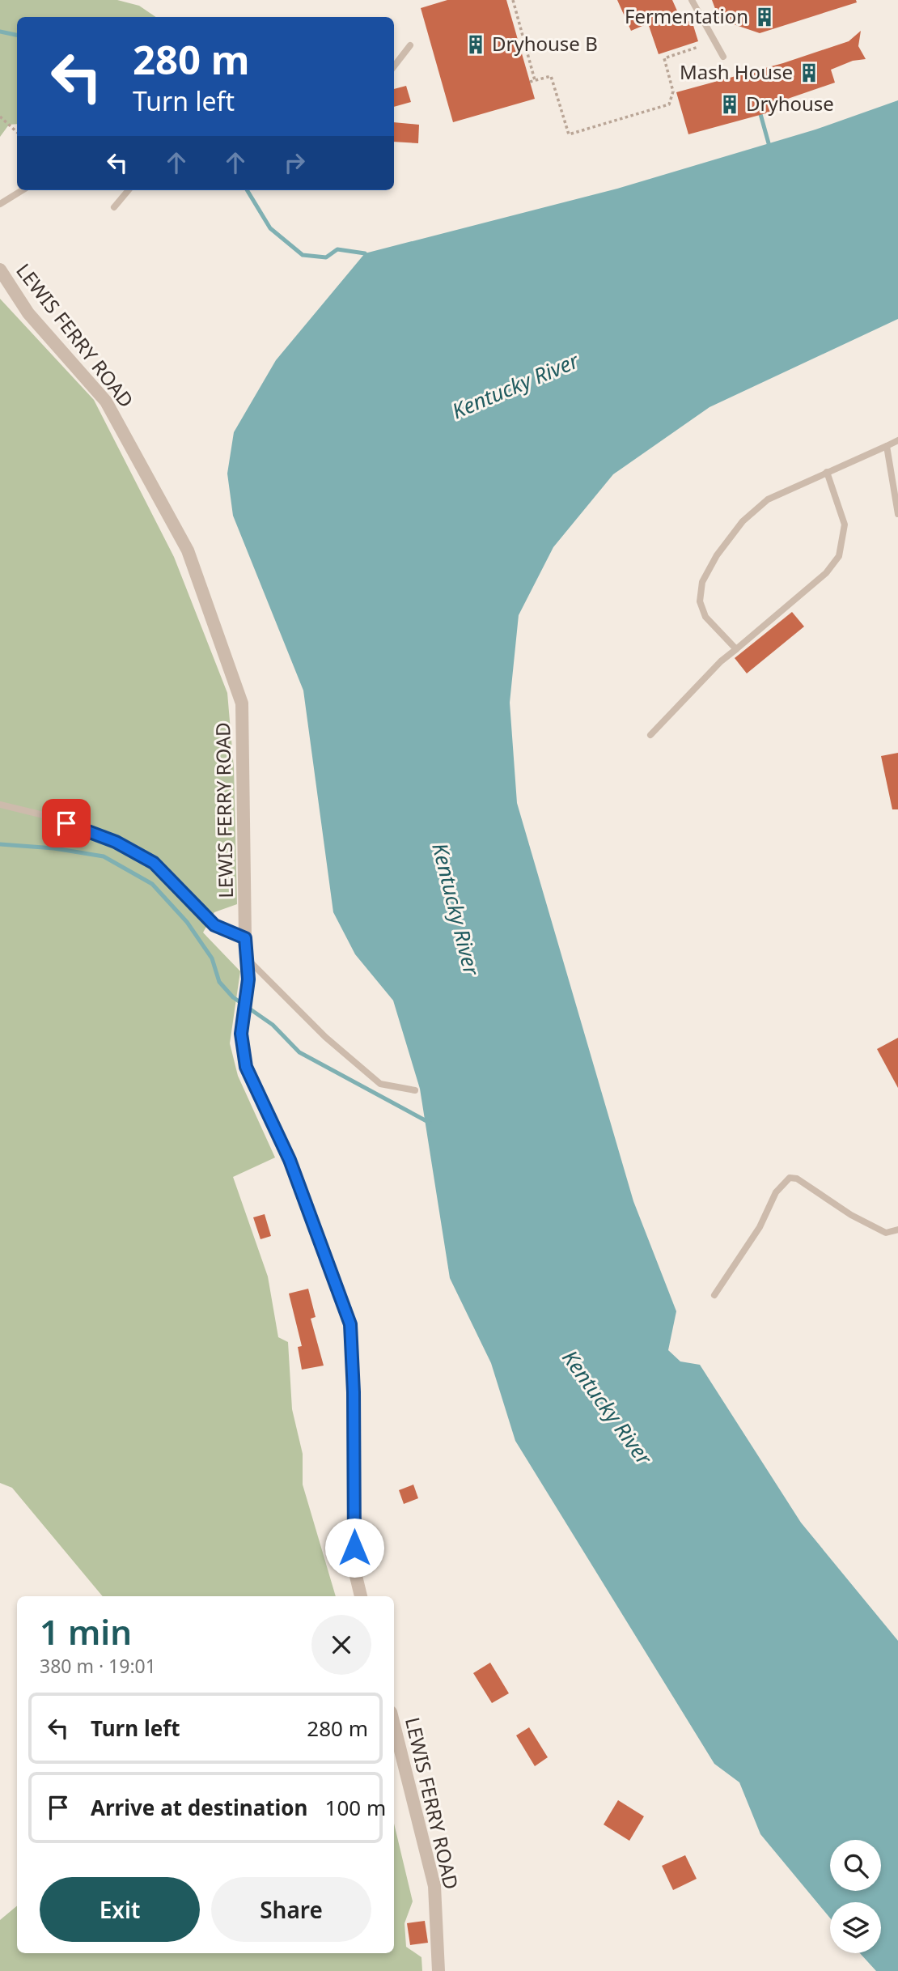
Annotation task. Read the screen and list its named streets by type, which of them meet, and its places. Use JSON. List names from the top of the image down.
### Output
{
  "streets": {
    "street": ["LEWIS FERRY ROAD"]
  },
  "water": ["Kentucky River"],
  "places": {
    "building": [
      "Fermentation",
      "Dryhouse B",
      "Mash House",
      "Dryhouse"
    ]
  },
  "page": {
    "turn": ["280 m", "Turn left"],
    "heading": ["1 min", "380 m · 19:01"],
    "list": [
      {
        "name": "Turn left",
        "value": "280 m"
      },
      {
        "name": "Arrive at destination",
        "value": "100 m"
      }
    ],
    "buttons": ["Exit", "Share"]
  }
}
